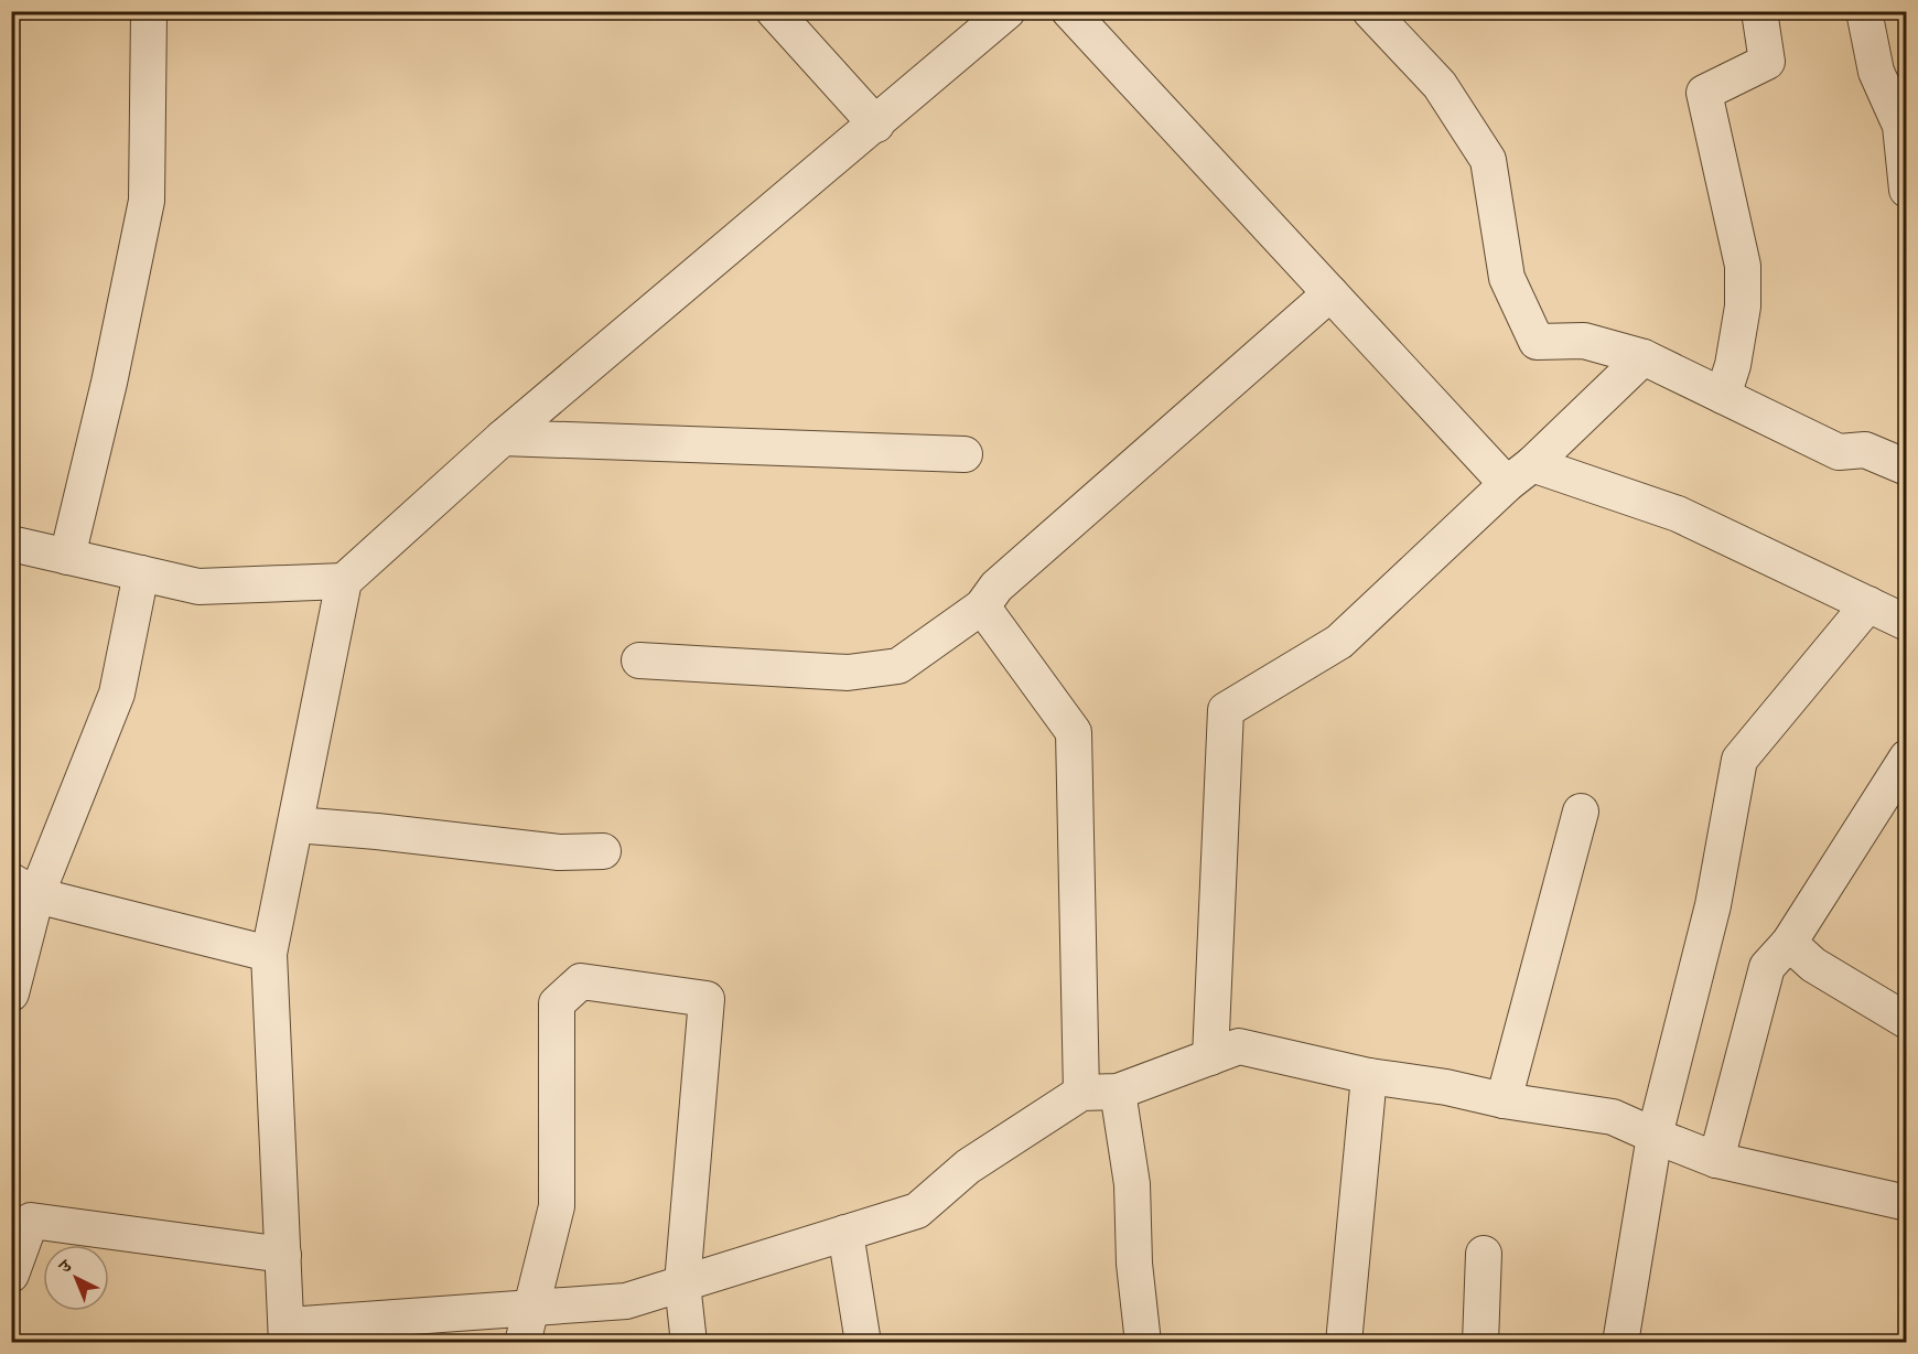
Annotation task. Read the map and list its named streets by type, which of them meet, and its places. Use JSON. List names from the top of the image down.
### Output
{
  "north": "top left"
}
